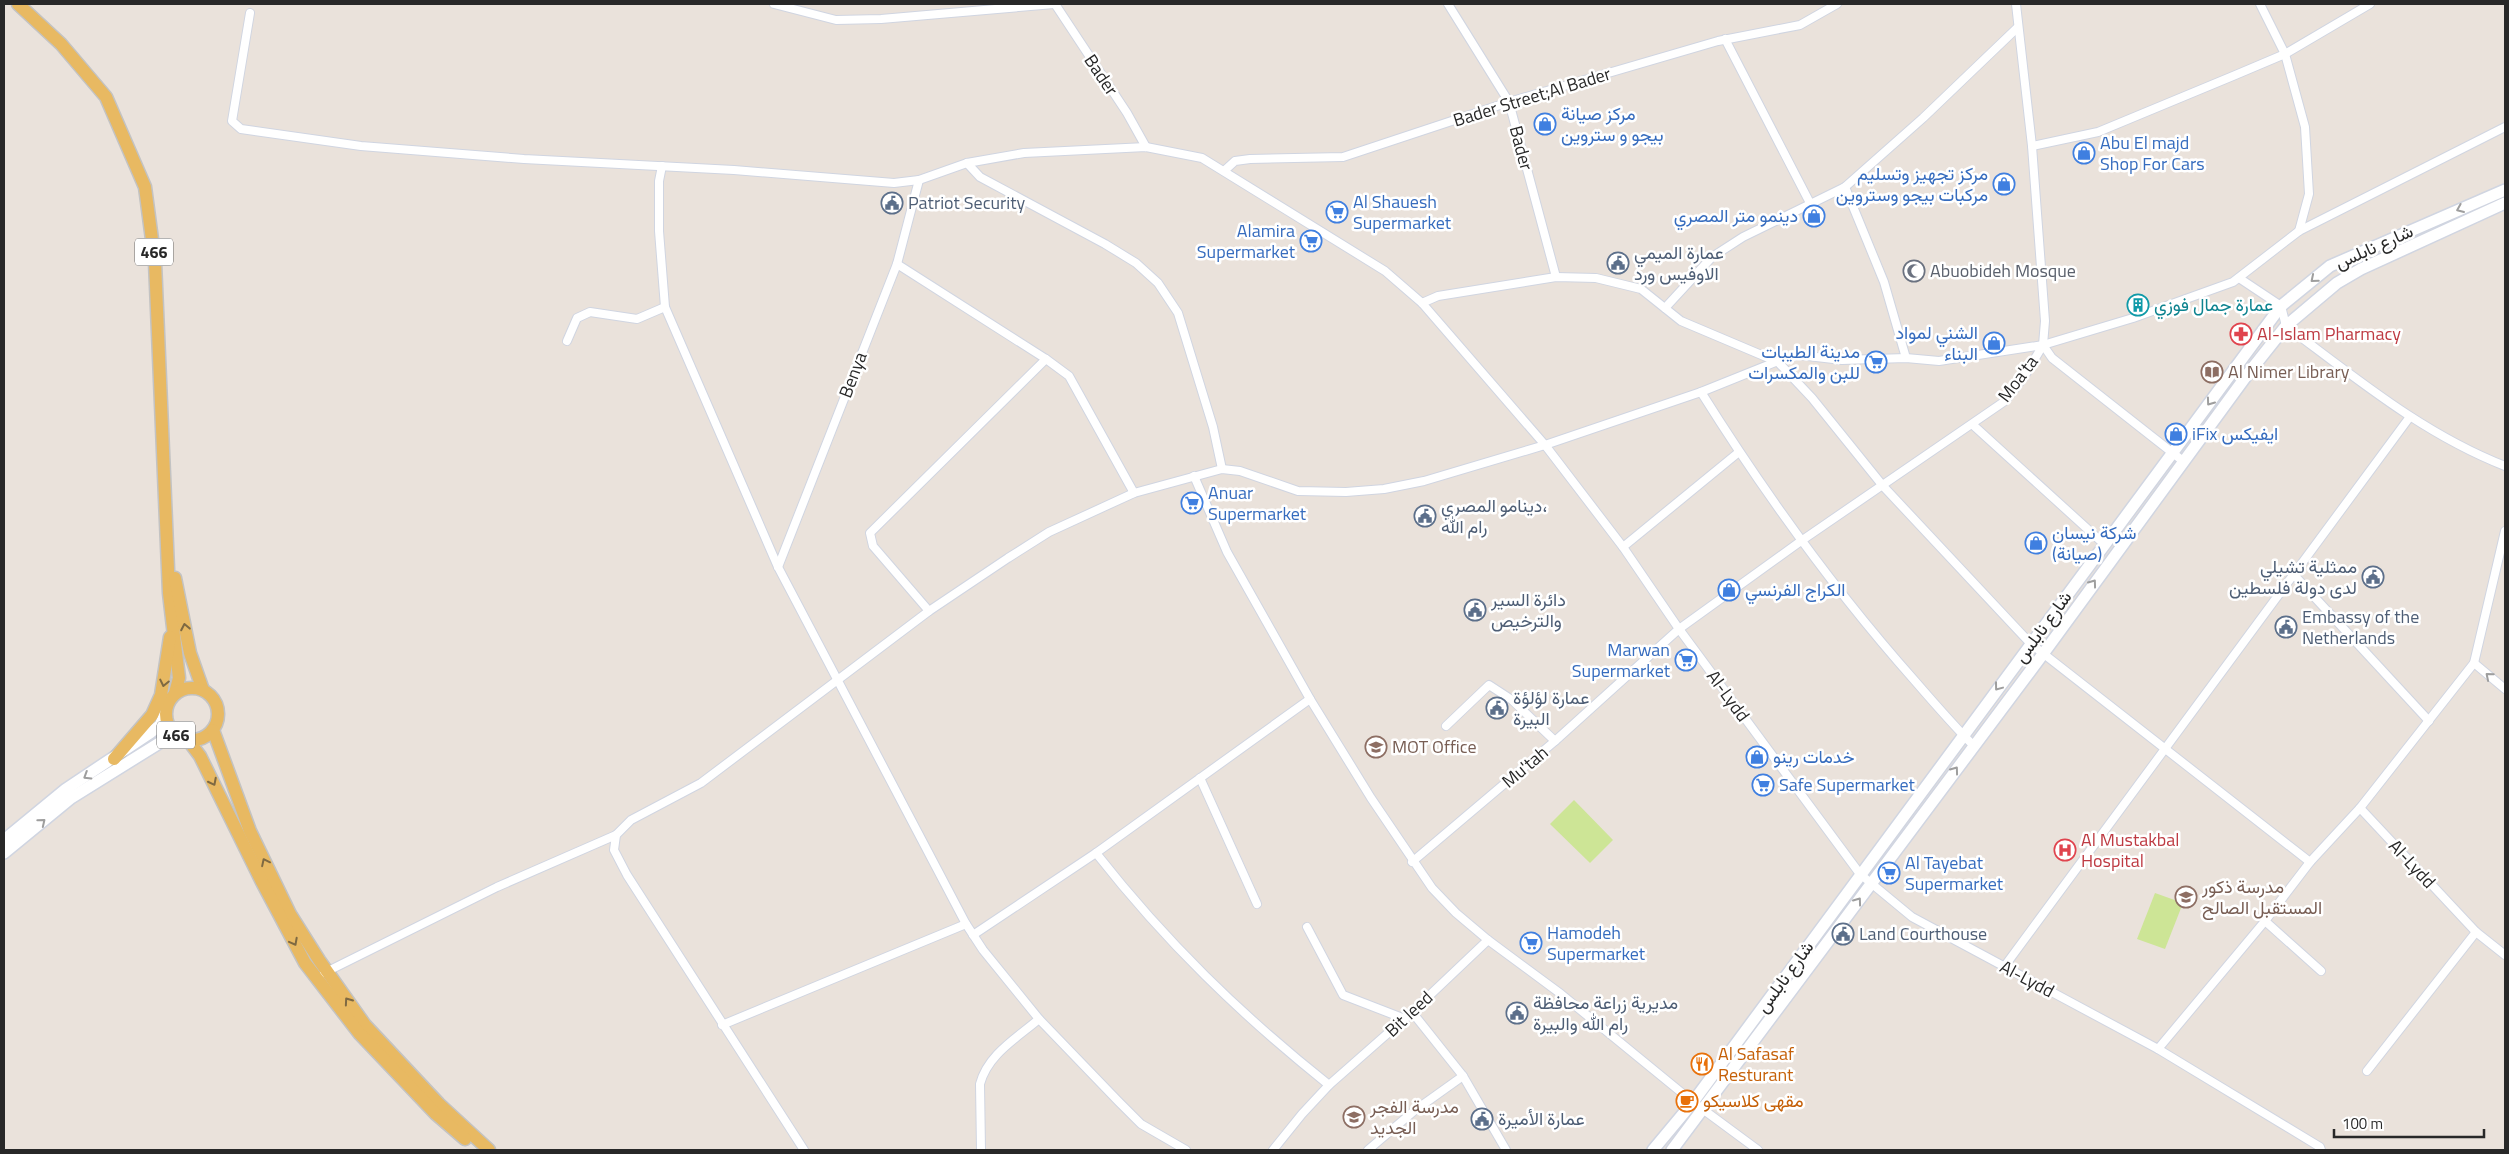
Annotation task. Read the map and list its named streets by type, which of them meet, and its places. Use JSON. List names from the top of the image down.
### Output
{
  "streets": {
    "main road": ["شارع نابلس", "466"],
    "street": [
      "Bader",
      "Bader Street;Al Bader",
      "Benya",
      "Moa'ta",
      "Al-Lydd",
      "Mu'tah",
      "Bit leed"
    ]
  },
  "crossings": [
    ["Bader", "Bader Street;Al Bader"],
    ["Bader", "Al-Lydd"],
    ["Bader Street;Al Bader", "Al-Lydd"],
    ["شارع نابلس", "Moa'ta"],
    ["شارع نابلس", "Al-Lydd"],
    ["Benya", "Al-Lydd"],
    ["Moa'ta", "Mu'tah"],
    ["Al-Lydd", "Mu'tah"]
  ],
  "places": {
    "shop": [
      "مركز صيانة بيجو و ستروين",
      "Abu El majd Shop For Cars",
      "مركز تجهيز وتسليم مركبات بيجو وستروين",
      "دينمو متر المصري",
      "الشني لمواد البناء",
      "iFix ايفيكس",
      "شركة نيسان (صيانة)",
      "الكراج الفرنسي",
      "خدمات رينو"
    ],
    "public building": [
      "Patriot Security",
      "عمارة الميمي الاوفيس ورد",
      "دينامو المصري، رام الله",
      "ممثلية تشيلي لدى دولة فلسطين",
      "دائرة السير والترخيص",
      "Embassy of the Netherlands",
      "عمارة لؤلؤة البيرة",
      "Land Courthouse",
      "مديرية زراعة محافظة رام الله والبيرة",
      "عمارة الأميرة"
    ],
    "supermarket": [
      "Al Shauesh Supermarket",
      "Alamira Supermarket",
      "مدينة الطيبات للبن والمكسرات",
      "Anuar Supermarket",
      "Marwan Supermarket",
      "Safe Supermarket",
      "Al Tayebat Supermarket",
      "Hamodeh Supermarket"
    ],
    "mosque": ["Abuobideh Mosque"],
    "building": ["عمارة جمال فوزي"],
    "pharmacy": ["Al-Islam Pharmacy"],
    "library": ["Al Nimer Library"],
    "school or university": ["MOT Office", "مدرسة ذكور المستقبل الصالح", "مدرسة الفجر الجديد"],
    "hospital": ["Al Mustakbal Hospital"],
    "restaurant": ["Al Safasaf Resturant"],
    "cafe": ["مقهی كلاسيكو"]
  },
  "scale_bar": "100 m"
}
